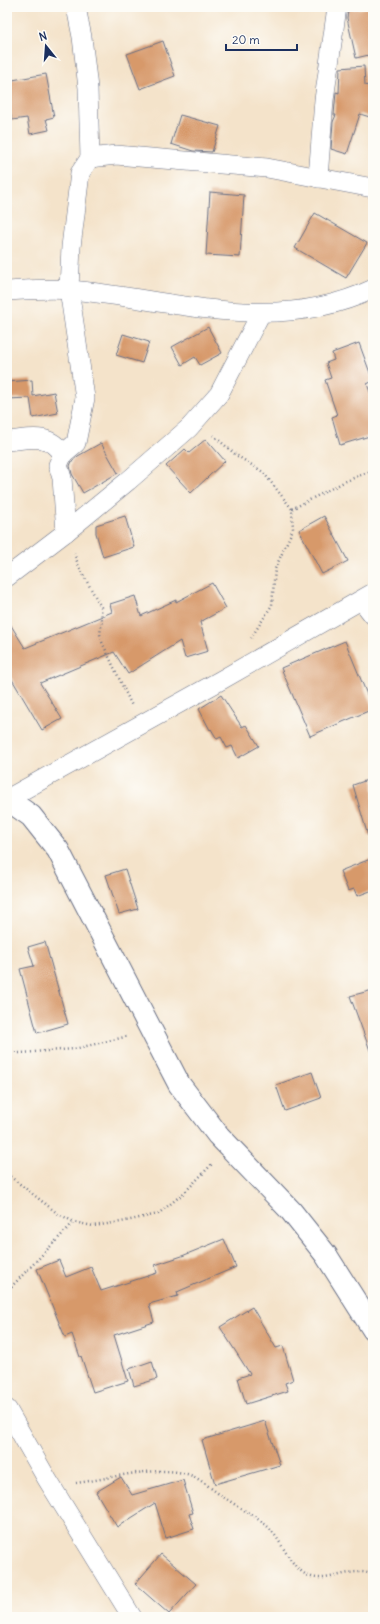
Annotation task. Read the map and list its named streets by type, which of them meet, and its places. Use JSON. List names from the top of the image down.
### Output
{
  "scale_bar": "20 m",
  "north": "top"
}
